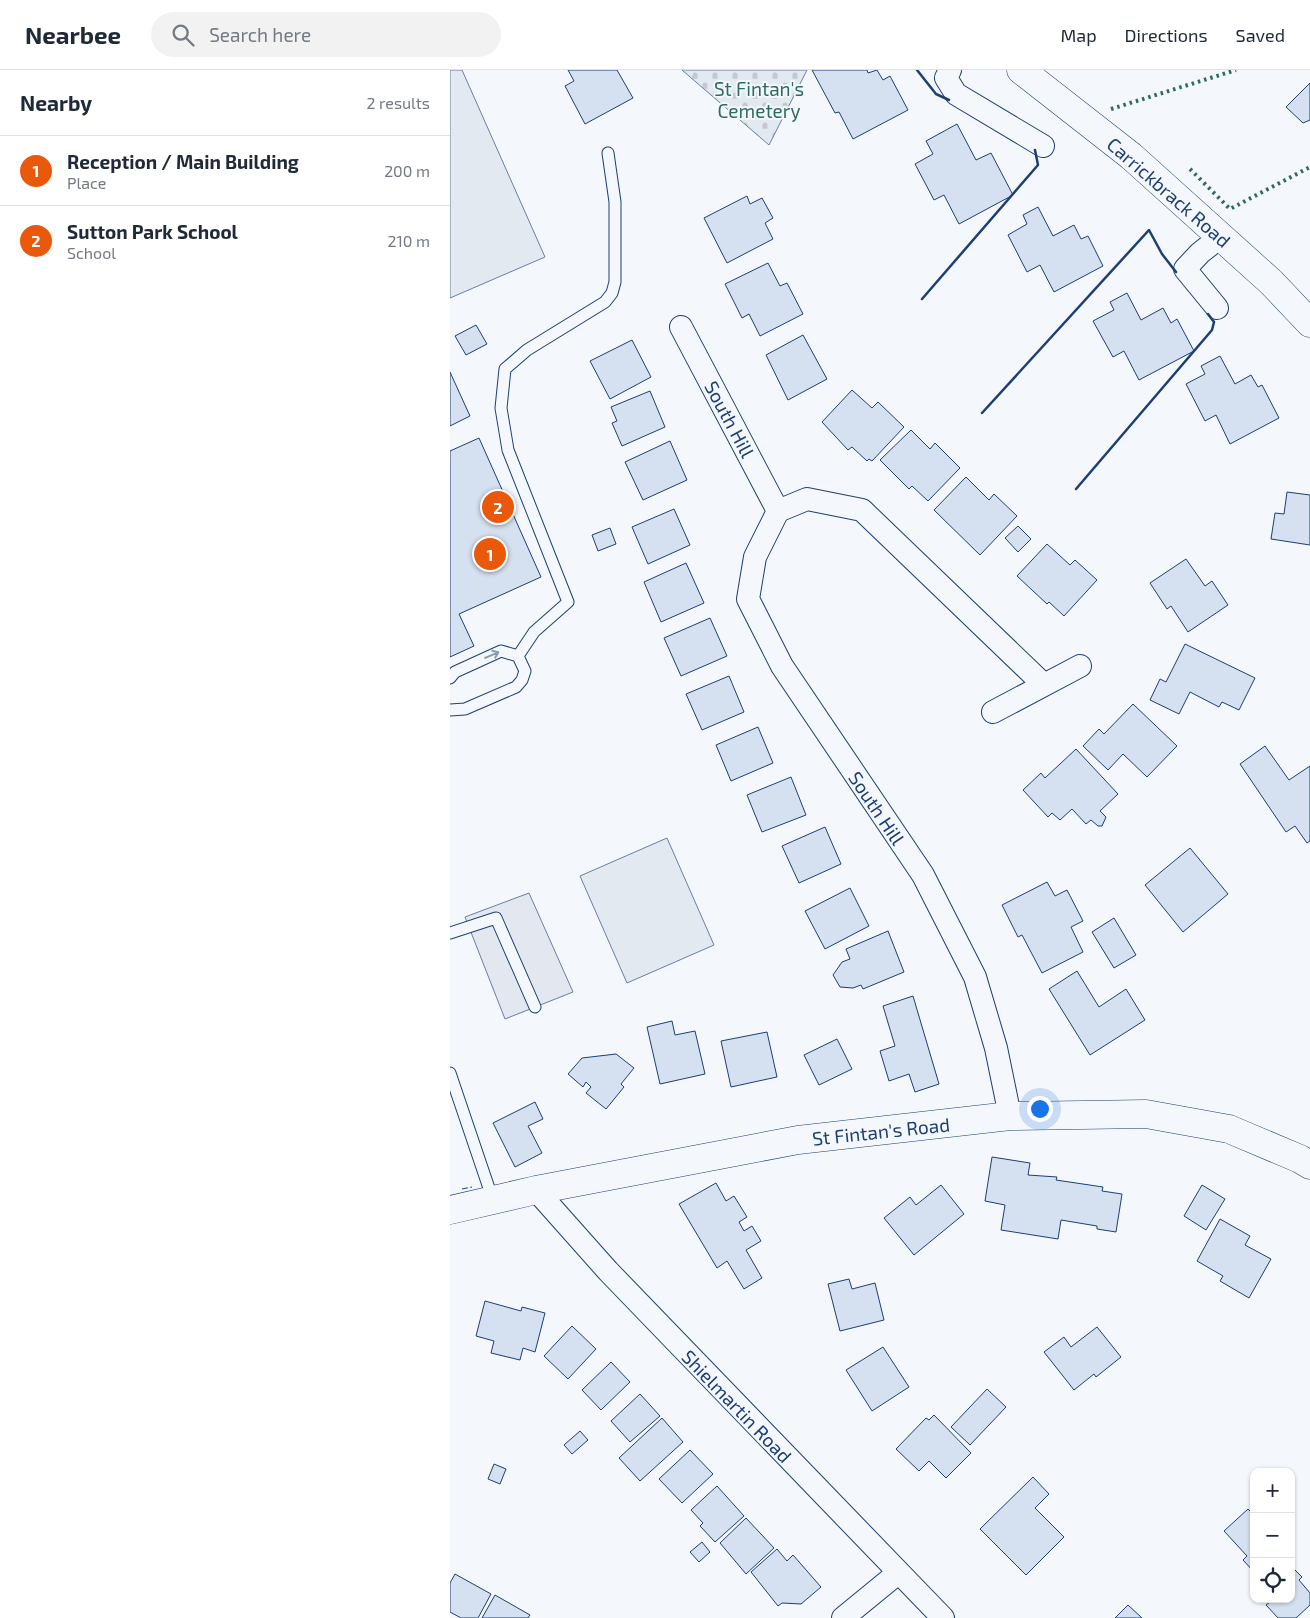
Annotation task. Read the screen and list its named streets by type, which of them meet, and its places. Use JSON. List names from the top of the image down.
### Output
{
  "streets": {
    "street": [
      "Carrickbrack Road",
      "South Hill",
      "St Fintan's Road",
      "Shielmartin Road"
    ]
  },
  "crossings": [
    ["South Hill", "St Fintan's Road"],
    ["St Fintan's Road", "Shielmartin Road"]
  ],
  "parks": ["St Fintan's Cemetery"],
  "page": {
    "header": "Nearbee",
    "search": "Search here",
    "nav": ["Map", "Directions", "Saved"],
    "heading": ["Nearby", "2 results"],
    "list": [
      {
        "mark": "1",
        "name": "Reception / Main Building",
        "note": "Place",
        "value": "200 m"
      },
      {
        "mark": "2",
        "name": "Sutton Park School",
        "note": "School",
        "value": "210 m"
      }
    ],
    "pins": ["2", "1"],
    "map_buttons": ["+", "−"]
  }
}
